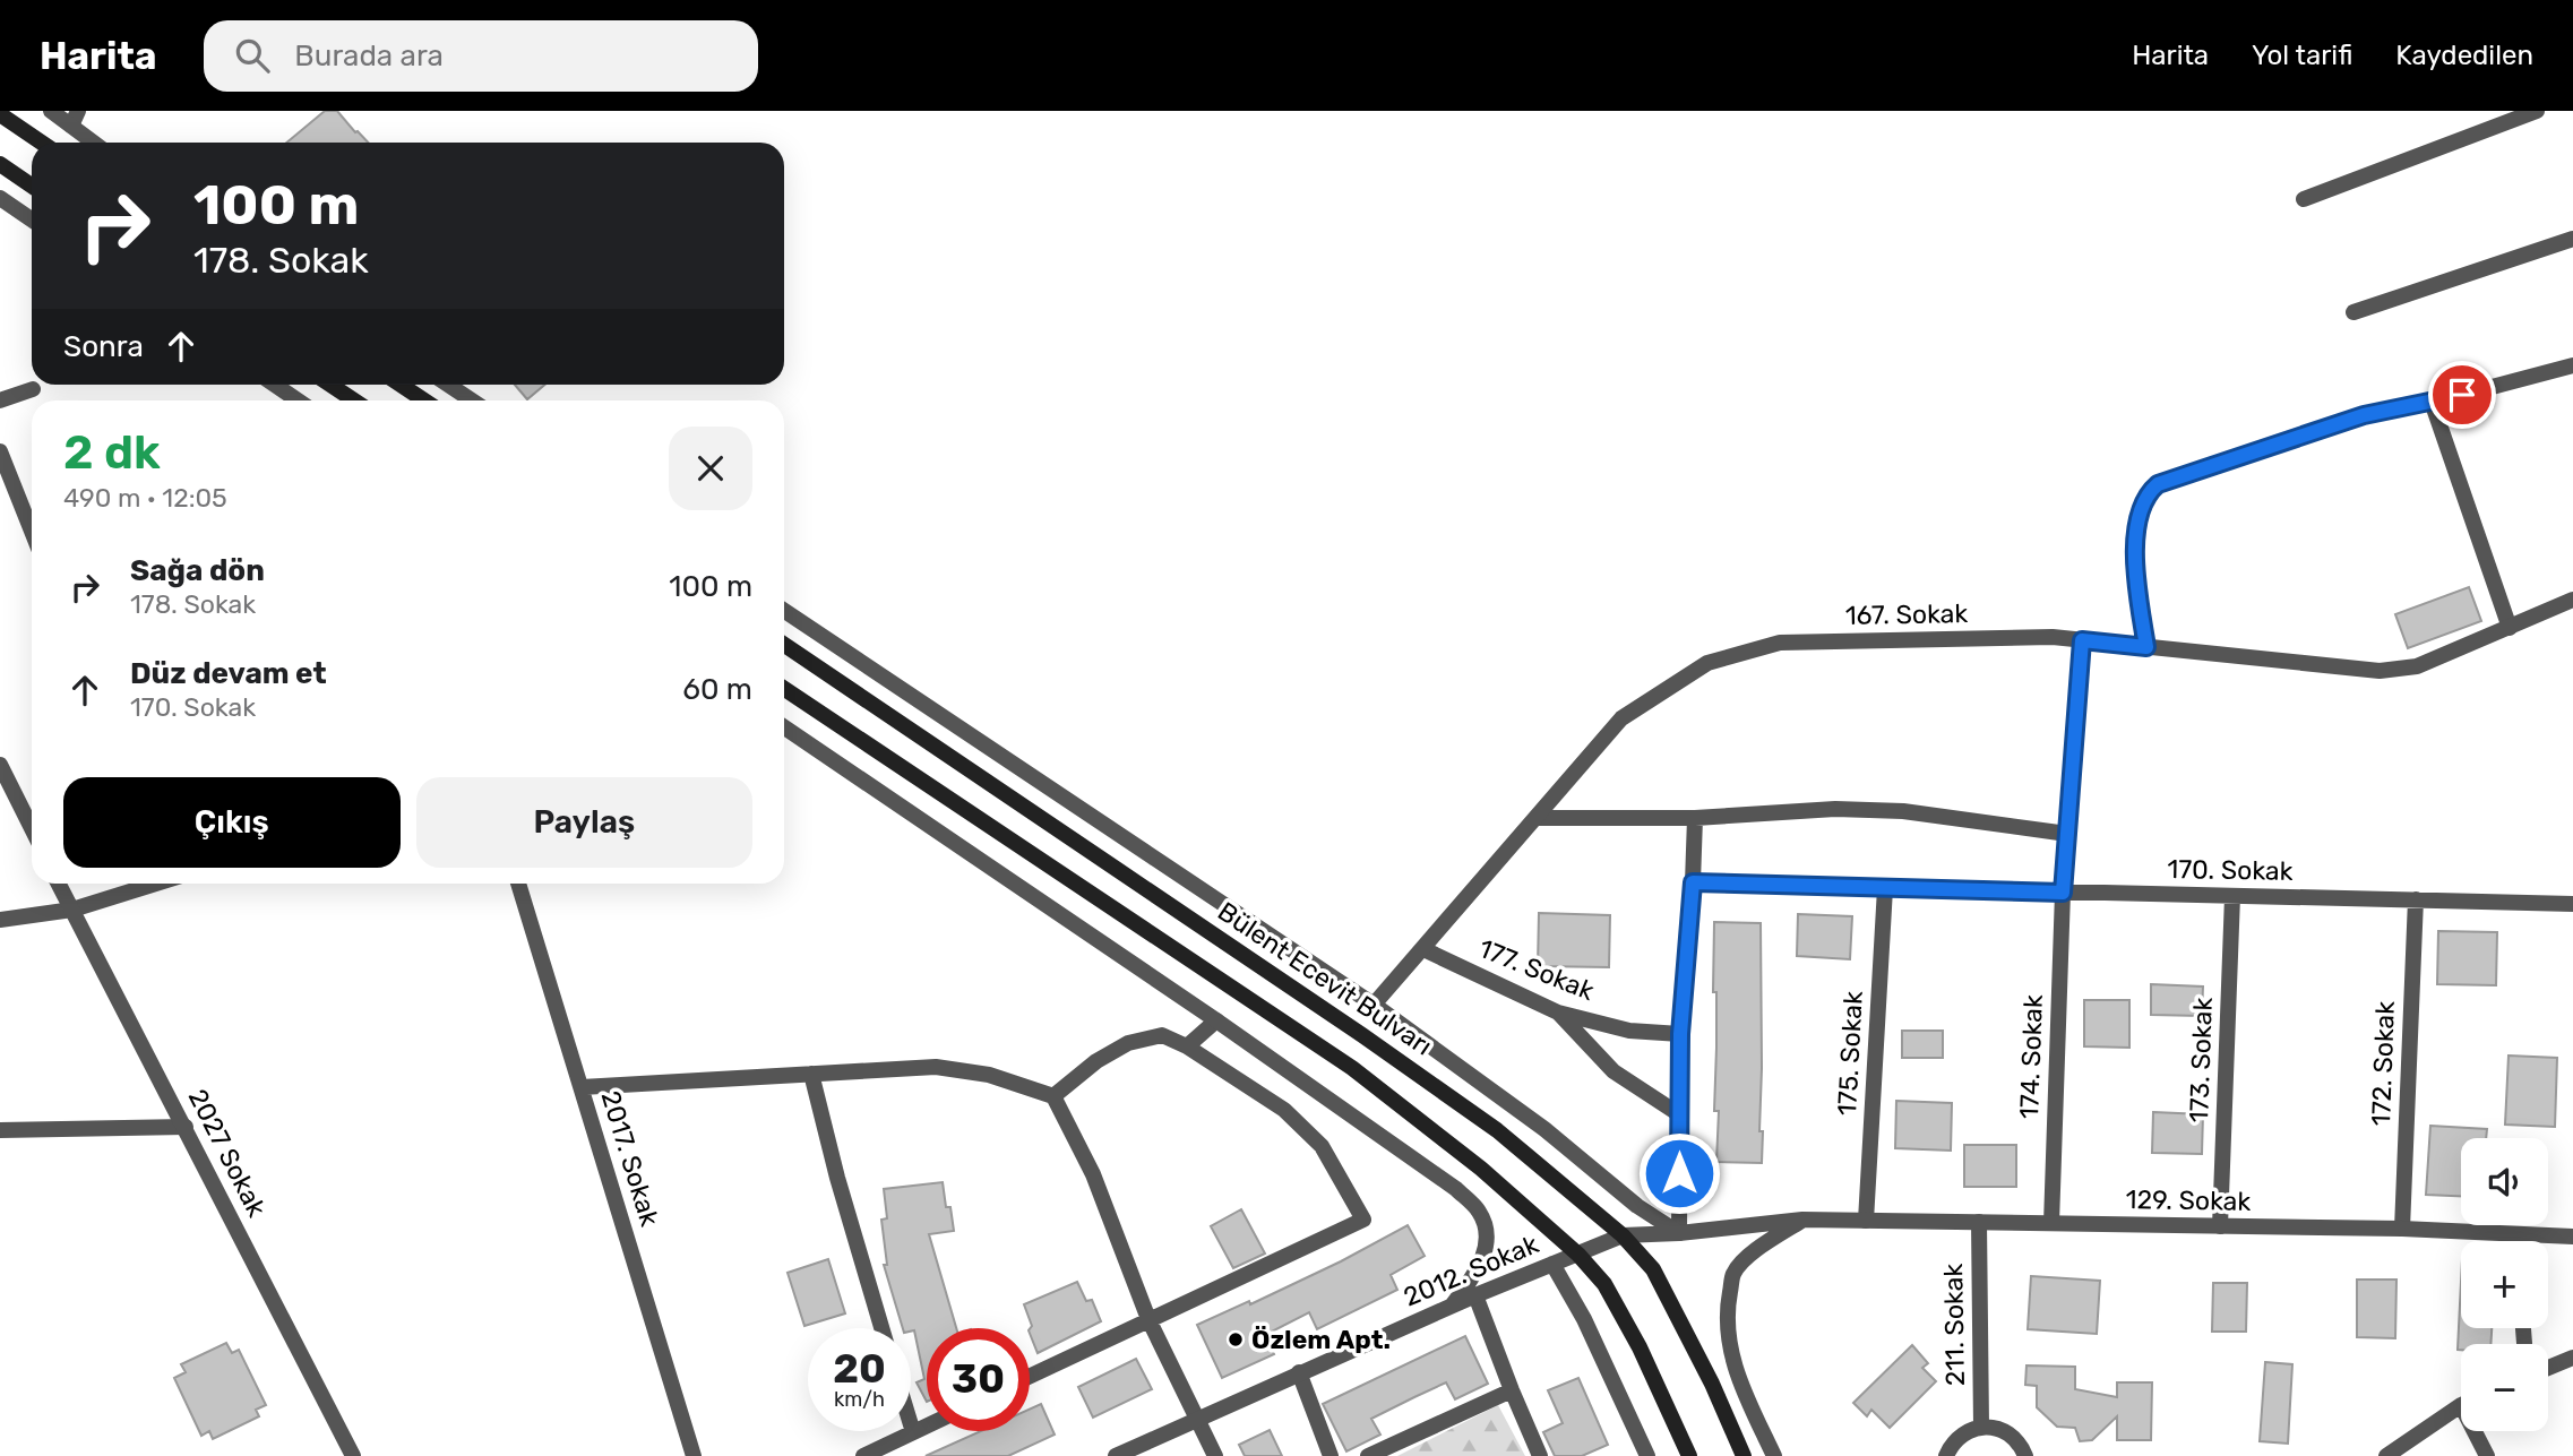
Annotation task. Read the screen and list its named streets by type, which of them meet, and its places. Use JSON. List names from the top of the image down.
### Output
{
  "streets": {
    "main road": ["Bülent Ecevit Bulvarı"],
    "street": [
      "167. Sokak",
      "170. Sokak",
      "177. Sokak",
      "175. Sokak",
      "174. Sokak",
      "173. Sokak",
      "172. Sokak",
      "2027 Sokak",
      "2017. Sokak",
      "129. Sokak",
      "2012. Sokak",
      "211. Sokak"
    ]
  },
  "crossings": [
    ["167. Sokak", "177. Sokak"],
    ["167. Sokak", "174. Sokak"],
    ["170. Sokak", "175. Sokak"],
    ["170. Sokak", "174. Sokak"],
    ["170. Sokak", "173. Sokak"],
    ["170. Sokak", "172. Sokak"],
    ["Bülent Ecevit Bulvarı", "2012. Sokak"],
    ["175. Sokak", "129. Sokak"],
    ["174. Sokak", "129. Sokak"],
    ["173. Sokak", "129. Sokak"],
    ["172. Sokak", "129. Sokak"],
    ["129. Sokak", "2012. Sokak"],
    ["129. Sokak", "211. Sokak"]
  ],
  "places": ["Özlem Apt."],
  "page": {
    "header": "Harita",
    "search": "Burada ara",
    "nav": ["Harita", "Yol tarifi", "Kaydedilen"],
    "turn": ["100 m", "178. Sokak"],
    "then": "Sonra",
    "heading": ["2 dk", "490 m · 12:05"],
    "list": [
      {
        "name": "Sağa dön",
        "note": "178. Sokak",
        "value": "100 m"
      },
      {
        "name": "Düz devam et",
        "note": "170. Sokak",
        "value": "60 m"
      }
    ],
    "buttons": ["Çıkış", "Paylaş"],
    "map_buttons": ["+", "−"],
    "speed": "20 km/h",
    "limit": "30"
  }
}
